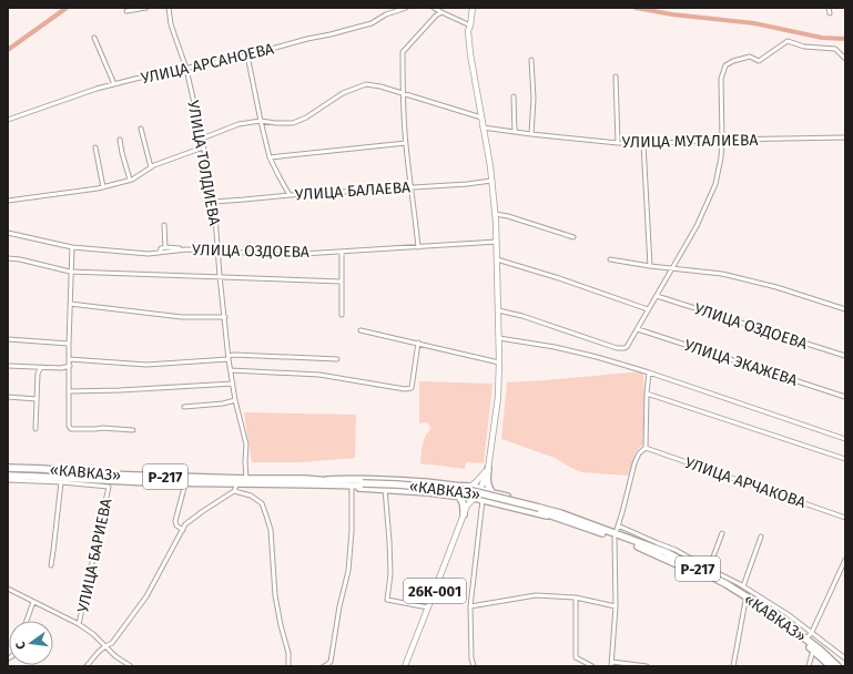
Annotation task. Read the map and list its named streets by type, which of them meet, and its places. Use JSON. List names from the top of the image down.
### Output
{
  "streets": {
    "highway": ["«КАВКАЗ»", "Р-217"],
    "main road": ["26К-001"],
    "street": [
      "УЛИЦА АРСАНОЕВА",
      "УЛИЦА МУТАЛИЕВА",
      "УЛИЦА ТОЛДИЕВА",
      "УЛИЦА БАЛАЕВА",
      "УЛИЦА ОЗДОЕВА",
      "УЛИЦА ЭКАЖЕВА",
      "УЛИЦА АРЧАКОВА",
      "УЛИЦА БАРИЕВА"
    ]
  },
  "crossings": [
    ["УЛИЦА АРСАНОЕВА", "УЛИЦА ТОЛДИЕВА"],
    ["УЛИЦА ТОЛДИЕВА", "УЛИЦА БАЛАЕВА"],
    ["УЛИЦА ТОЛДИЕВА", "УЛИЦА ОЗДОЕВА"],
    ["УЛИЦА ТОЛДИЕВА", "«КАВКАЗ»"],
    ["«КАВКАЗ»", "Р-217"]
  ],
  "north": "left"
}
